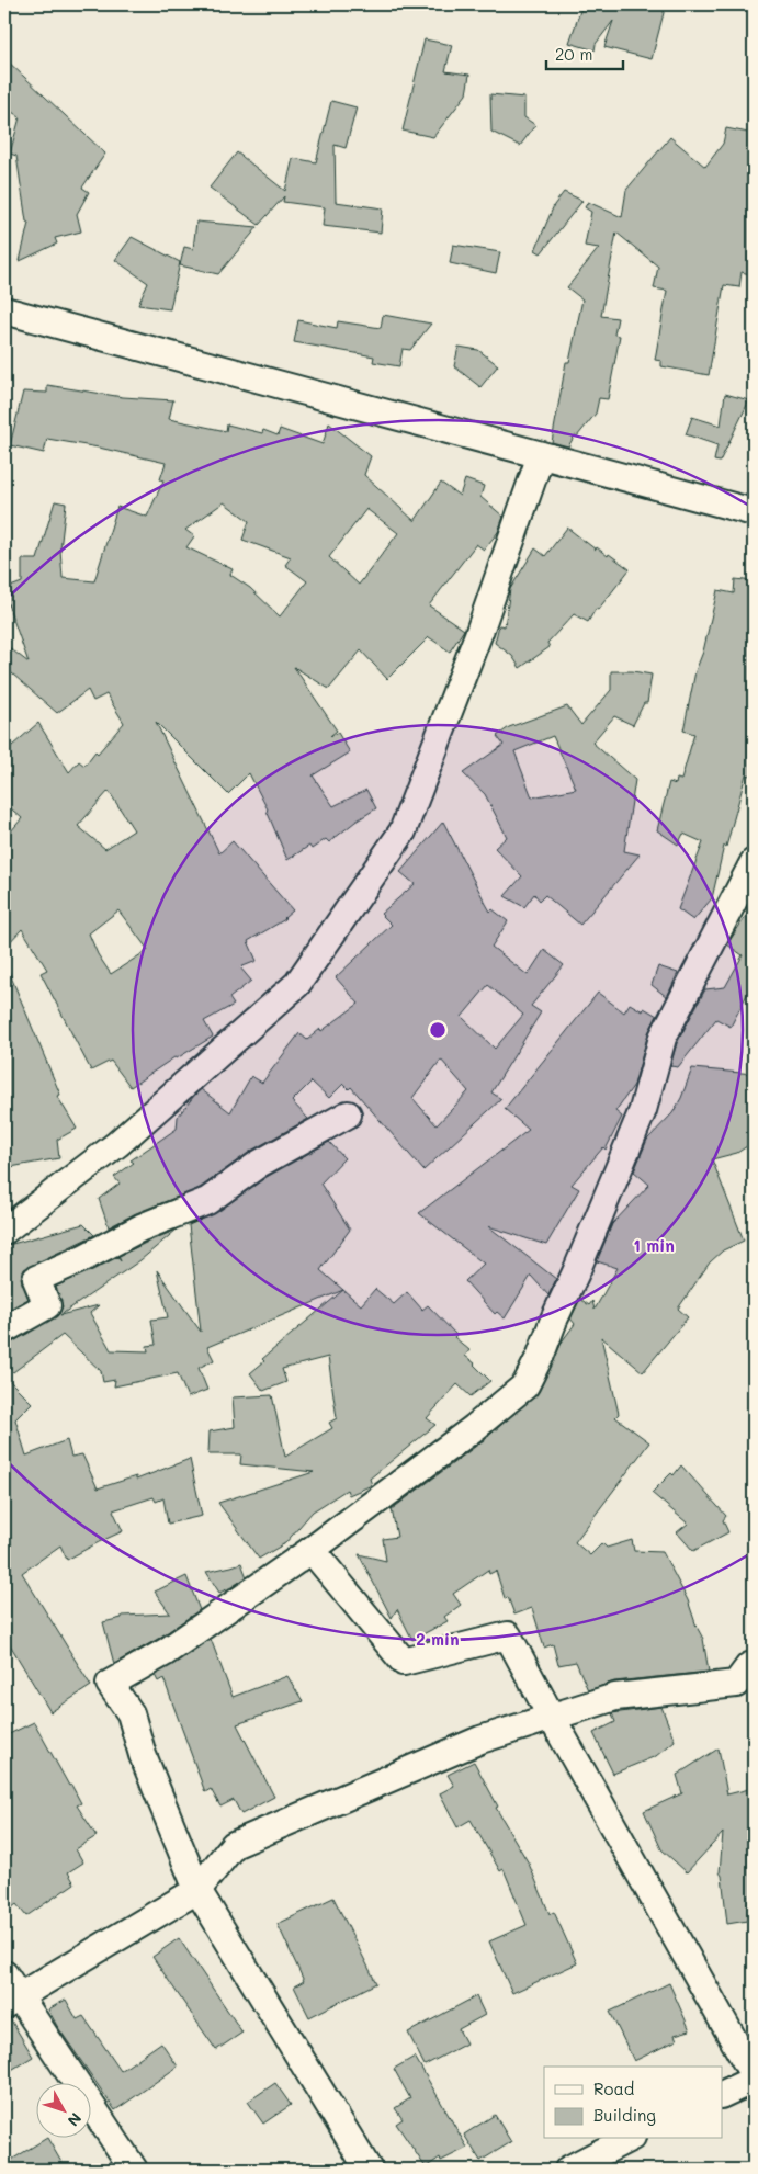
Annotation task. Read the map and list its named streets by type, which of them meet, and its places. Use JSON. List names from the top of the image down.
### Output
{
  "legend": ["Road", "Building"],
  "scale_bar": "20 m",
  "north": "bottom right",
  "rings": ["1 min", "2 min"]
}
